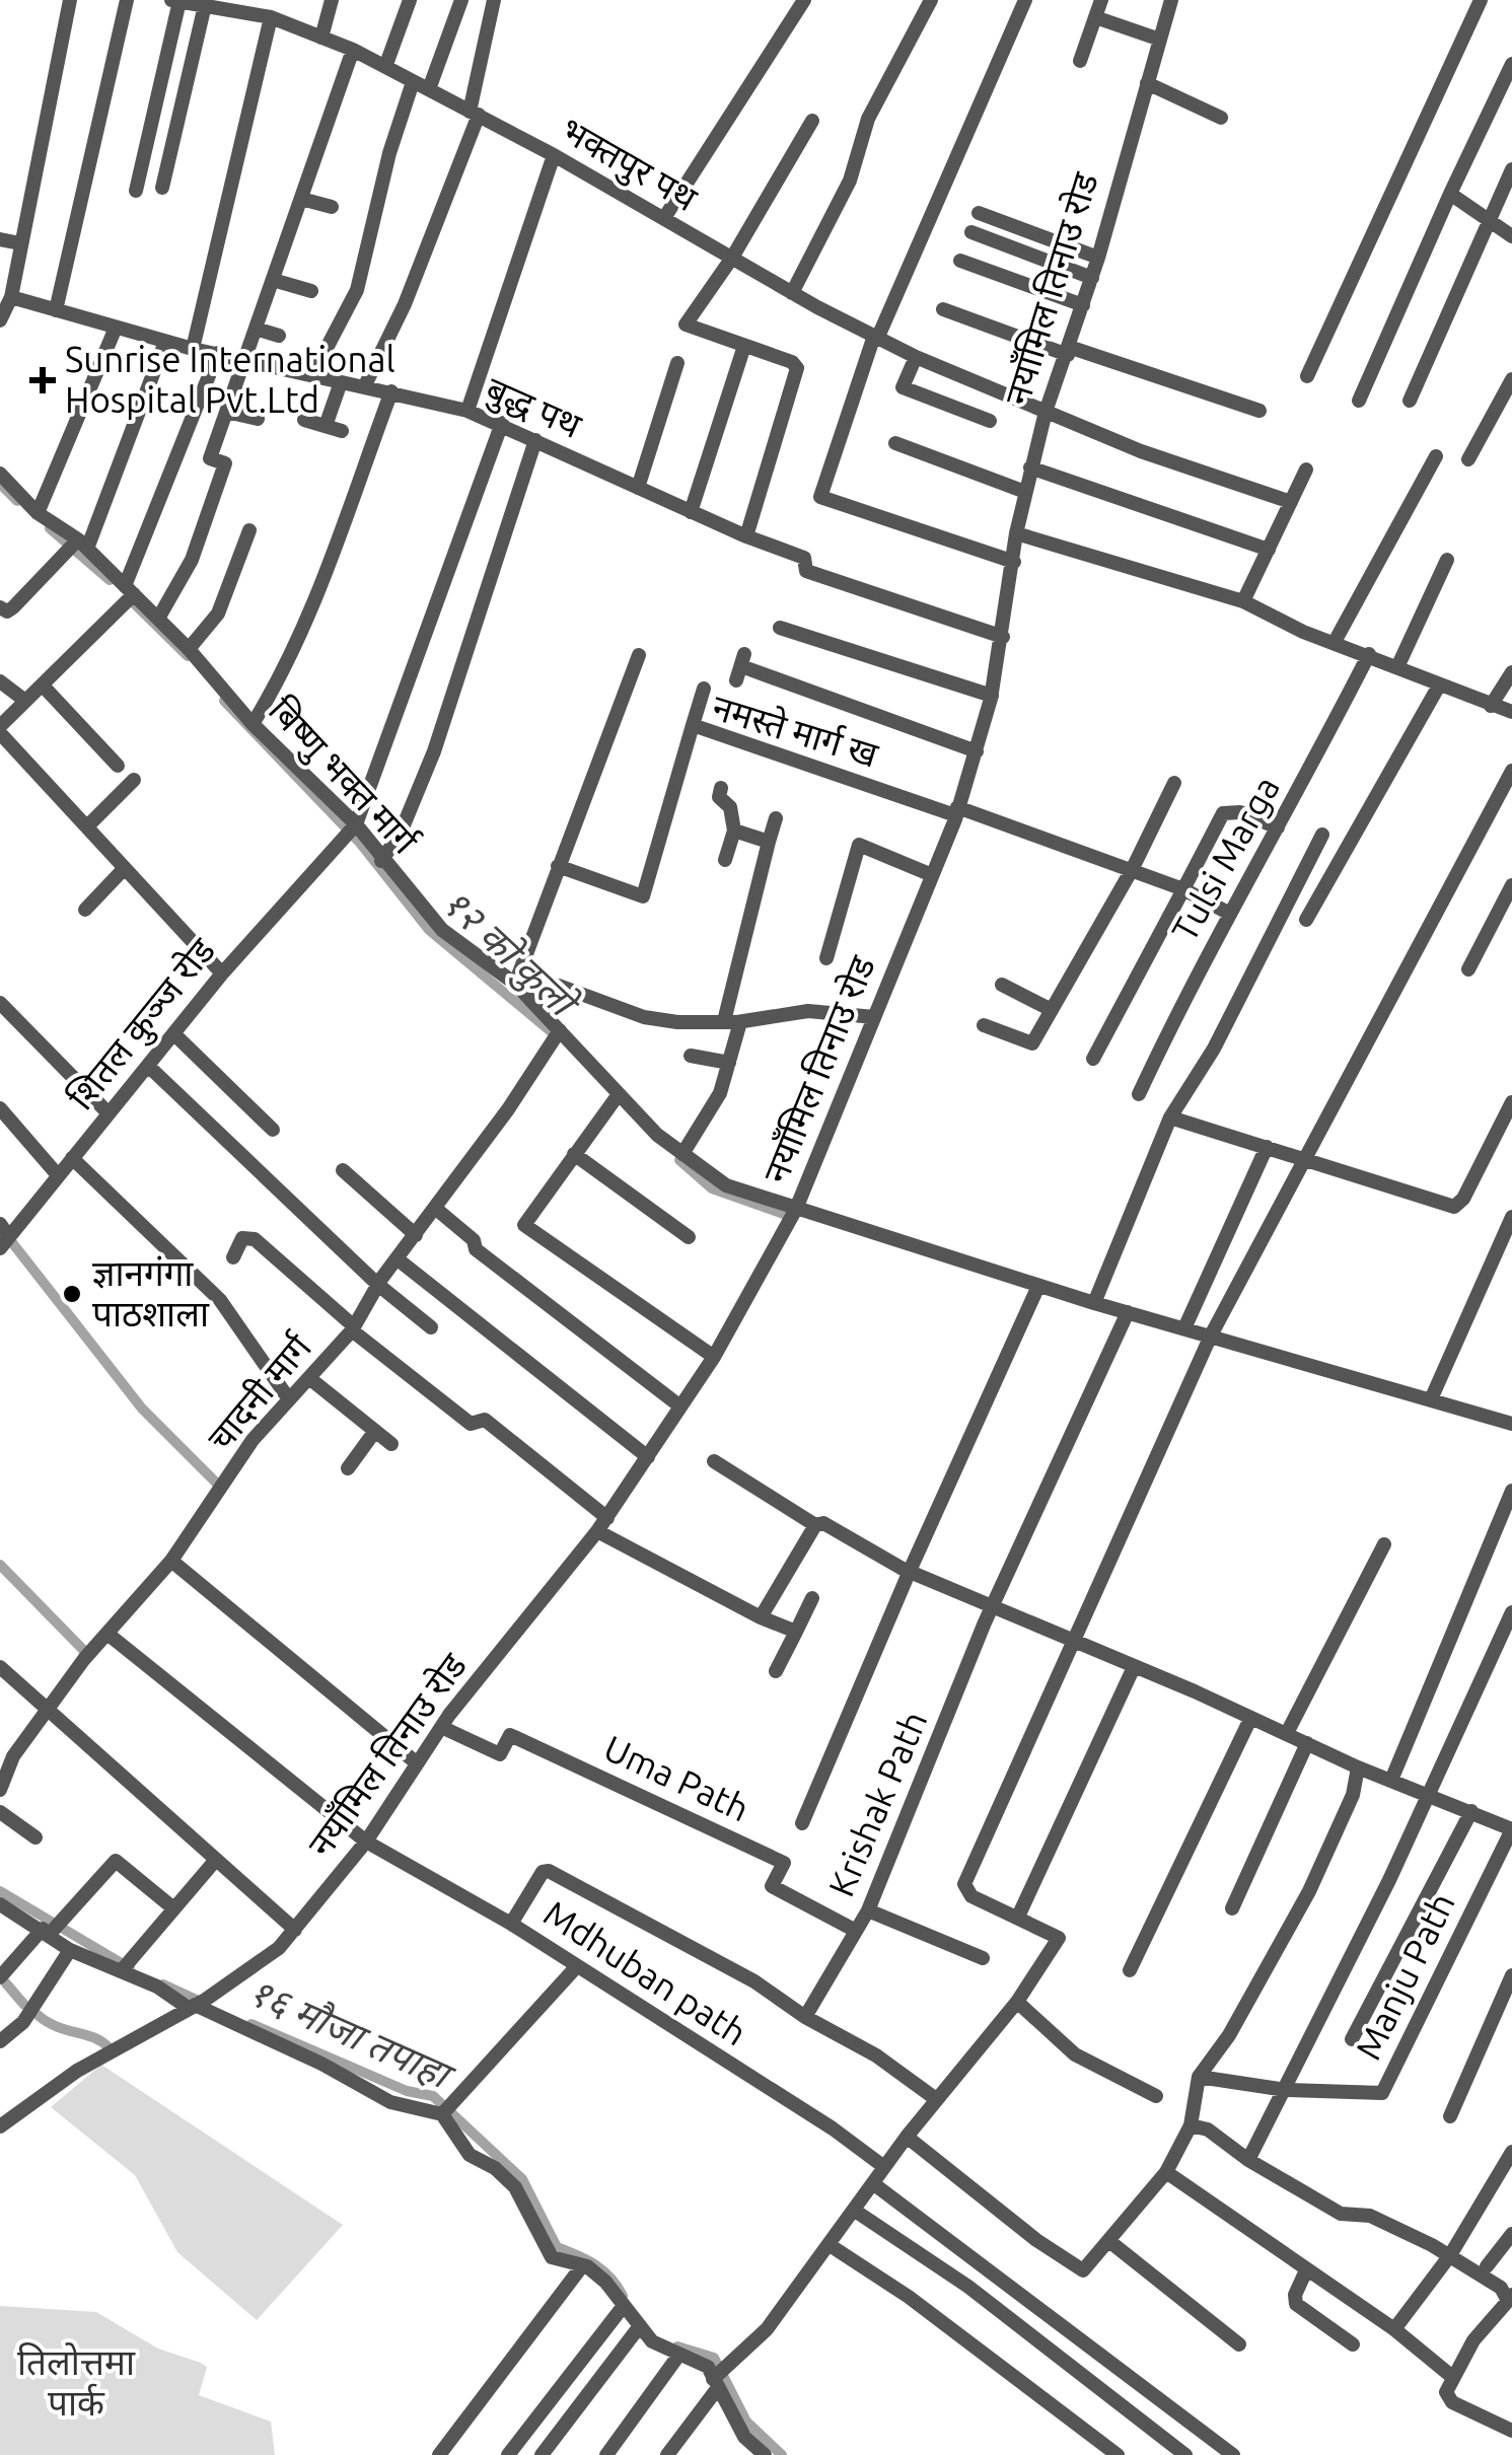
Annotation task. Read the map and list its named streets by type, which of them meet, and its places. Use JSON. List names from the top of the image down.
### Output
{
  "streets": {
    "street": [
      "भक्तपुर पथ",
      "नयाँमिल तिनाउ रोड",
      "बुद्ध पथ",
      "नमस्ते मार्ग ख",
      "बिष्णु भक्त मार्ग",
      "Tulsi Marga",
      "शितल कुञ्ज रोड",
      "चादनी मार्ग",
      "Uma Path",
      "Krishak Path",
      "Mdhuban path",
      "Manju Path"
    ]
  },
  "crossings": [
    ["भक्तपुर पथ", "नयाँमिल तिनाउ रोड"],
    ["नयाँमिल तिनाउ रोड", "बुद्ध पथ"],
    ["नयाँमिल तिनाउ रोड", "नमस्ते मार्ग ख"],
    ["नयाँमिल तिनाउ रोड", "बिष्णु भक्त मार्ग"],
    ["नयाँमिल तिनाउ रोड", "Uma Path"],
    ["नयाँमिल तिनाउ रोड", "Mdhuban path"],
    ["नमस्ते मार्ग ख", "Tulsi Marga"],
    ["बिष्णु भक्त मार्ग", "शितल कुञ्ज रोड"],
    ["बिष्णु भक्त मार्ग", "चादनी मार्ग"],
    ["बिष्णु भक्त मार्ग", "Krishak Path"],
    ["चादनी मार्ग", "Mdhuban path"],
    ["Uma Path", "Krishak Path"]
  ],
  "water": ["१२ को कुलो", "१६ मौजा तपाहा"],
  "parks": ["तिलोत्तमा पार्क"],
  "places": {
    "health": ["Sunrise International Hospital Pvt.Ltd"],
    "other": ["ज्ञानगंगा पाठशाला"]
  }
}
